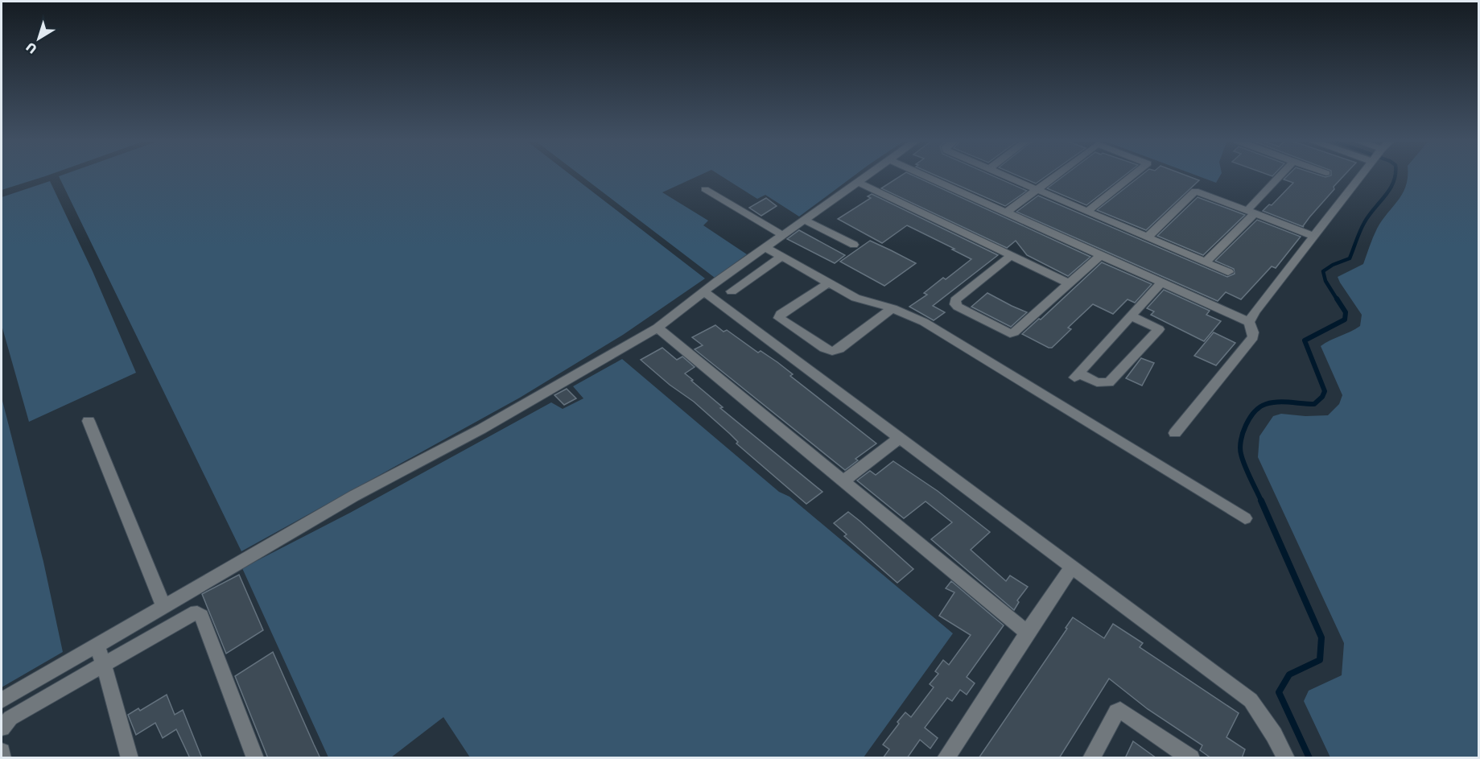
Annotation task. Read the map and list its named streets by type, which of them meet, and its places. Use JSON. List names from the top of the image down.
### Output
{
  "north": "bottom left"
}
